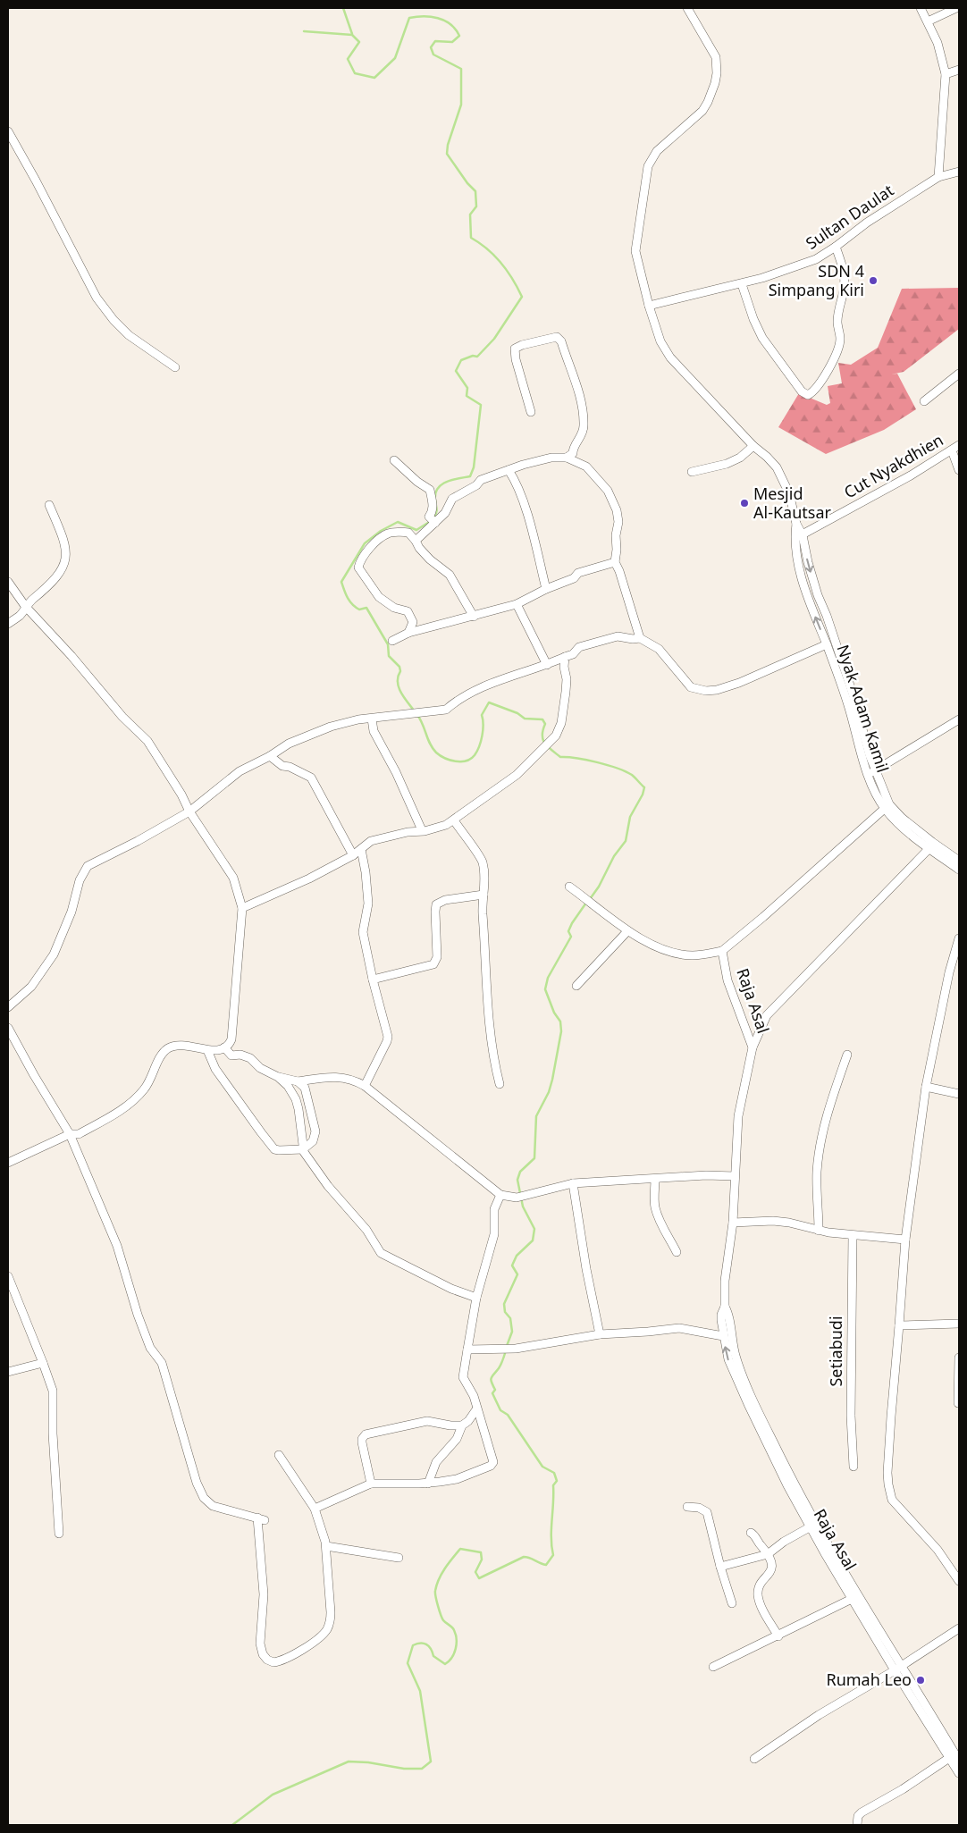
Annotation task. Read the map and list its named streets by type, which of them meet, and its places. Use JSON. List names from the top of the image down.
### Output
{
  "streets": {
    "street": [
      "Sultan Daulat",
      "Cut Nyakdhien",
      "Nyak Adam Kamil",
      "Raja Asal",
      "Setiabudi"
    ]
  },
  "crossings": [
    ["Cut Nyakdhien", "Nyak Adam Kamil"]
  ],
  "places": ["SDN 4 Simpang Kiri", "Mesjid Al-Kautsar", "Rumah Leo"]
}
